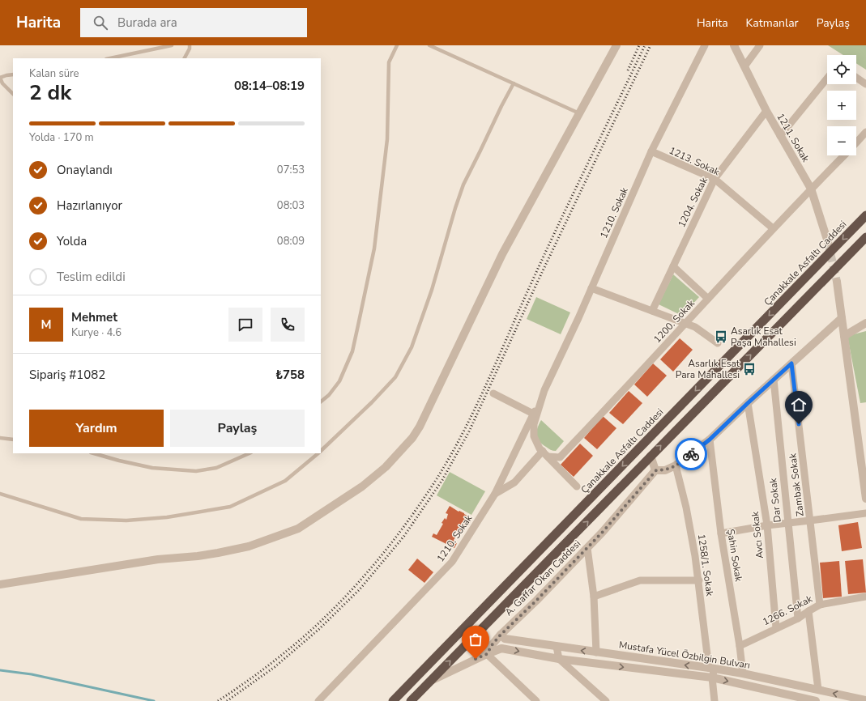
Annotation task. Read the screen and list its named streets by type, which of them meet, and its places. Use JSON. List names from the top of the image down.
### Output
{
  "streets": {
    "highway": ["Çanakkale Asfaltı Caddesi"],
    "street": [
      "1211. Sokak",
      "1213. Sokak",
      "1204. Sokak",
      "1210. Sokak",
      "1200. Sokak",
      "Zambak Sokak",
      "Dar Sokak",
      "Avcı Sokak",
      "Şahin Sokak",
      "1258/1. Sokak",
      "A. Gaffar Okan Caddesi",
      "1266. Sokak",
      "Mustafa Yücel Özbilgin Bulvarı"
    ]
  },
  "crossings": [
    ["1211. Sokak", "1204. Sokak"],
    ["1211. Sokak", "1200. Sokak"],
    ["1213. Sokak", "1204. Sokak"],
    ["1213. Sokak", "1210. Sokak"],
    ["1213. Sokak", "1200. Sokak"],
    ["1210. Sokak", "1200. Sokak"],
    ["Zambak Sokak", "1266. Sokak"],
    ["Dar Sokak", "1266. Sokak"],
    ["Avcı Sokak", "1266. Sokak"],
    ["Şahin Sokak", "1266. Sokak"],
    ["Şahin Sokak", "Mustafa Yücel Özbilgin Bulvarı"],
    ["1258/1. Sokak", "Mustafa Yücel Özbilgin Bulvarı"],
    ["A. Gaffar Okan Caddesi", "Mustafa Yücel Özbilgin Bulvarı"]
  ],
  "places": {
    "bus stop": ["Asarlık Esat Paşa Mahallesi", "Asarlık Esat Para Mahallesi"]
  },
  "page": {
    "header": "Harita",
    "search": "Burada ara",
    "nav": ["Harita", "Katmanlar", "Paylaş"],
    "map_buttons": ["+", "−"],
    "heading": ["2 dk", "Kalan süre", "08:14–08:19"],
    "panel": [
      "Mehmet",
      "Kurye · 4.6",
      "Sipariş #1082",
      "₺758"
    ],
    "bar": "Yolda · 170 m",
    "list": [
      ["Onaylandı", "07:53"],
      ["Hazırlanıyor", "08:03"],
      ["Yolda", "08:09"],
      "Teslim edildi"
    ],
    "round": "M",
    "buttons": ["Yardım", "Paylaş"]
  }
}
